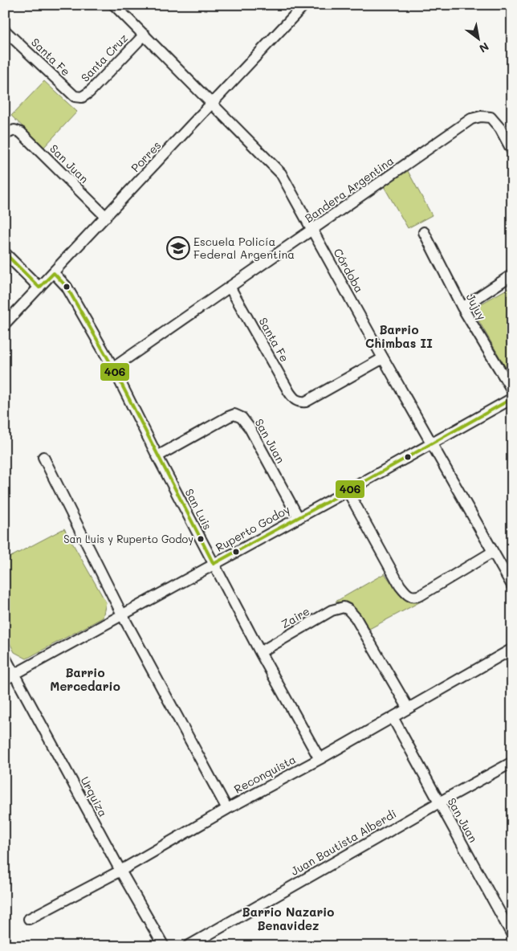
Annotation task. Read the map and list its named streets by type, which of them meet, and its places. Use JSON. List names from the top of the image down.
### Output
{
  "streets": {
    "street": [
      "Santa Fe",
      "Santa Cruz",
      "Porres",
      "San Juan",
      "Bandera Argentina",
      "Córdoba",
      "Jujuy",
      "San Luis",
      "Ruperto Godoy",
      "Zaire",
      "Reconquista",
      "Urquiza",
      "Juan Bautista Alberdi"
    ]
  },
  "crossings": [
    ["Santa Fe", "Santa Cruz"],
    ["Santa Fe", "Bandera Argentina"],
    ["Santa Fe", "Córdoba"],
    ["Santa Cruz", "Córdoba"],
    ["Porres", "San Juan"],
    ["Porres", "Córdoba"],
    ["Porres", "San Luis"],
    ["San Juan", "San Luis"],
    ["San Juan", "Ruperto Godoy"],
    ["San Juan", "Reconquista"],
    ["San Juan", "Juan Bautista Alberdi"],
    ["Bandera Argentina", "Córdoba"],
    ["Bandera Argentina", "San Luis"],
    ["Córdoba", "Ruperto Godoy"],
    ["San Luis", "Ruperto Godoy"],
    ["San Luis", "Zaire"],
    ["San Luis", "Reconquista"],
    ["Ruperto Godoy", "Urquiza"],
    ["Zaire", "Reconquista"],
    ["Reconquista", "Urquiza"]
  ],
  "districts": ["Barrio Chimbas II", "Barrio Mercedario", "Barrio Nazario Benavidez"],
  "places": {
    "school or university": ["Escuela Policía Federal Argentina"],
    "other": ["San Luis y Ruperto Godoy"]
  },
  "lines": ["transit line 406"],
  "north": "bottom right"
}
